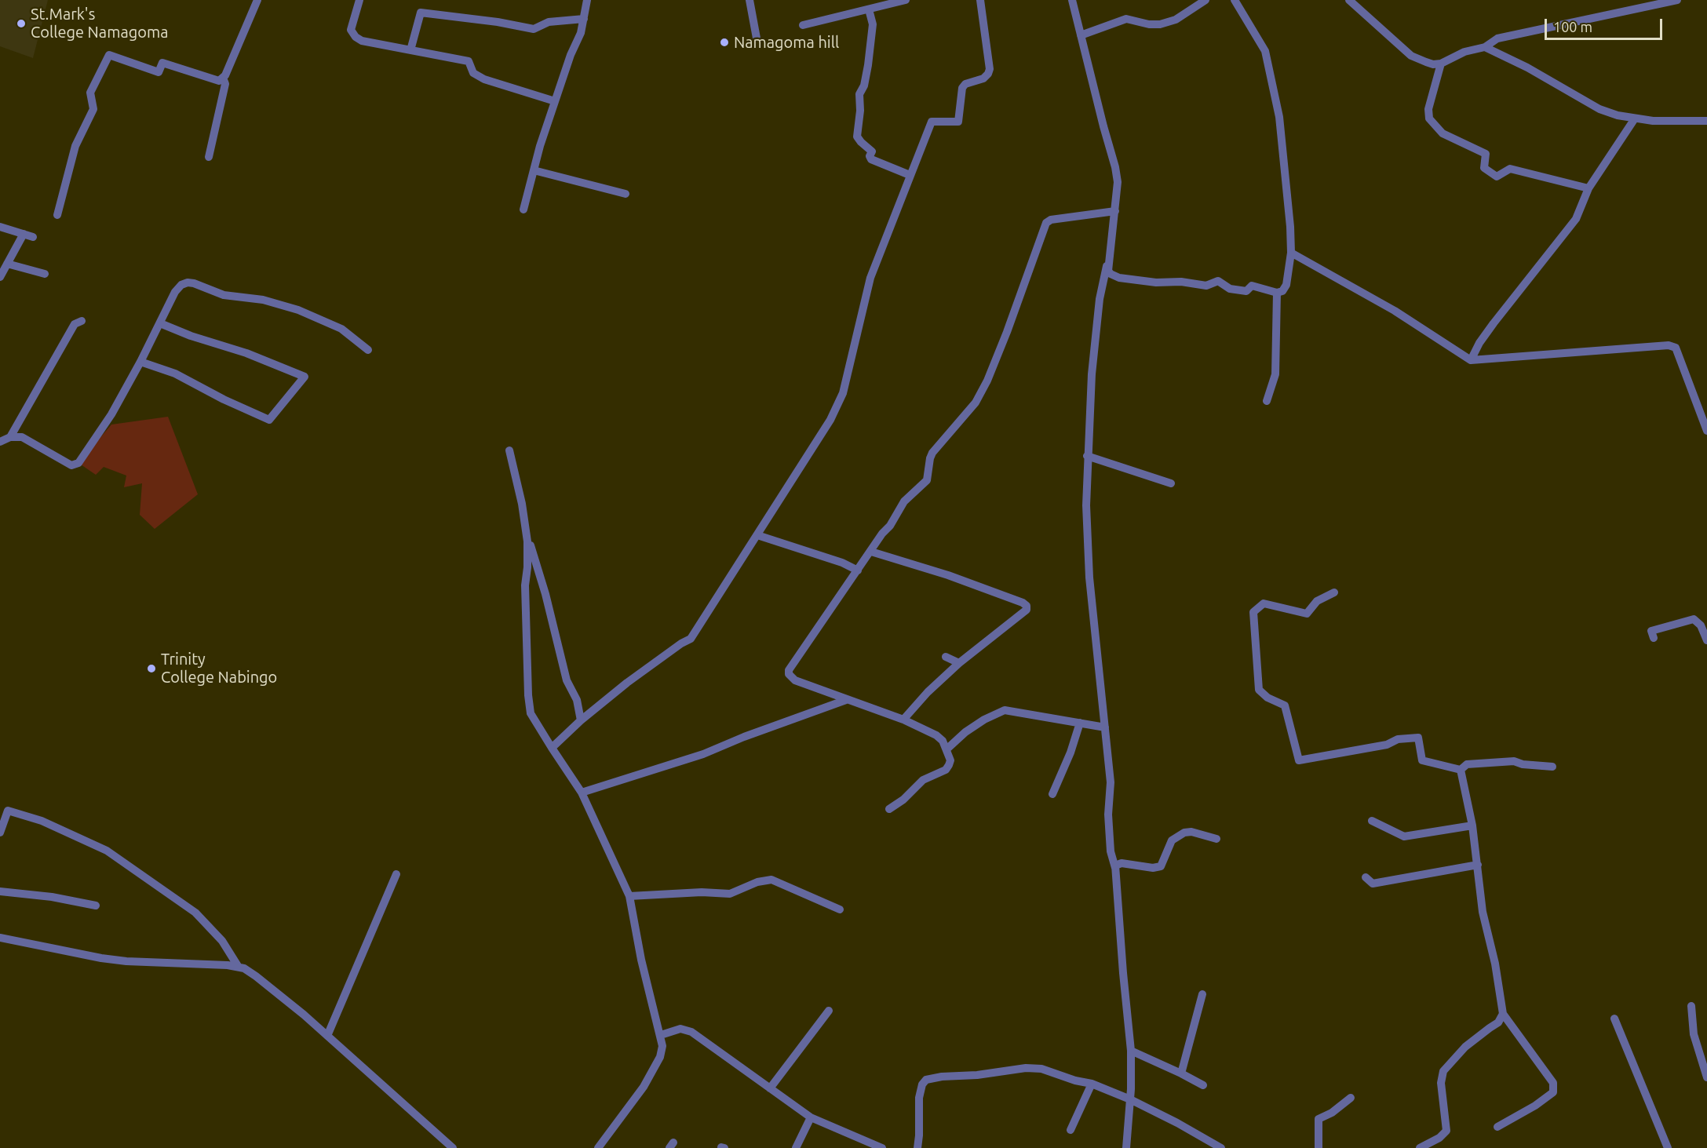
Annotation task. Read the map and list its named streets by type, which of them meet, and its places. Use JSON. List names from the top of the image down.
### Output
{
  "places": ["St.Mark's College Namagoma", "Namagoma hill", "Trinity College Nabingo"],
  "scale_bar": "100 m"
}
